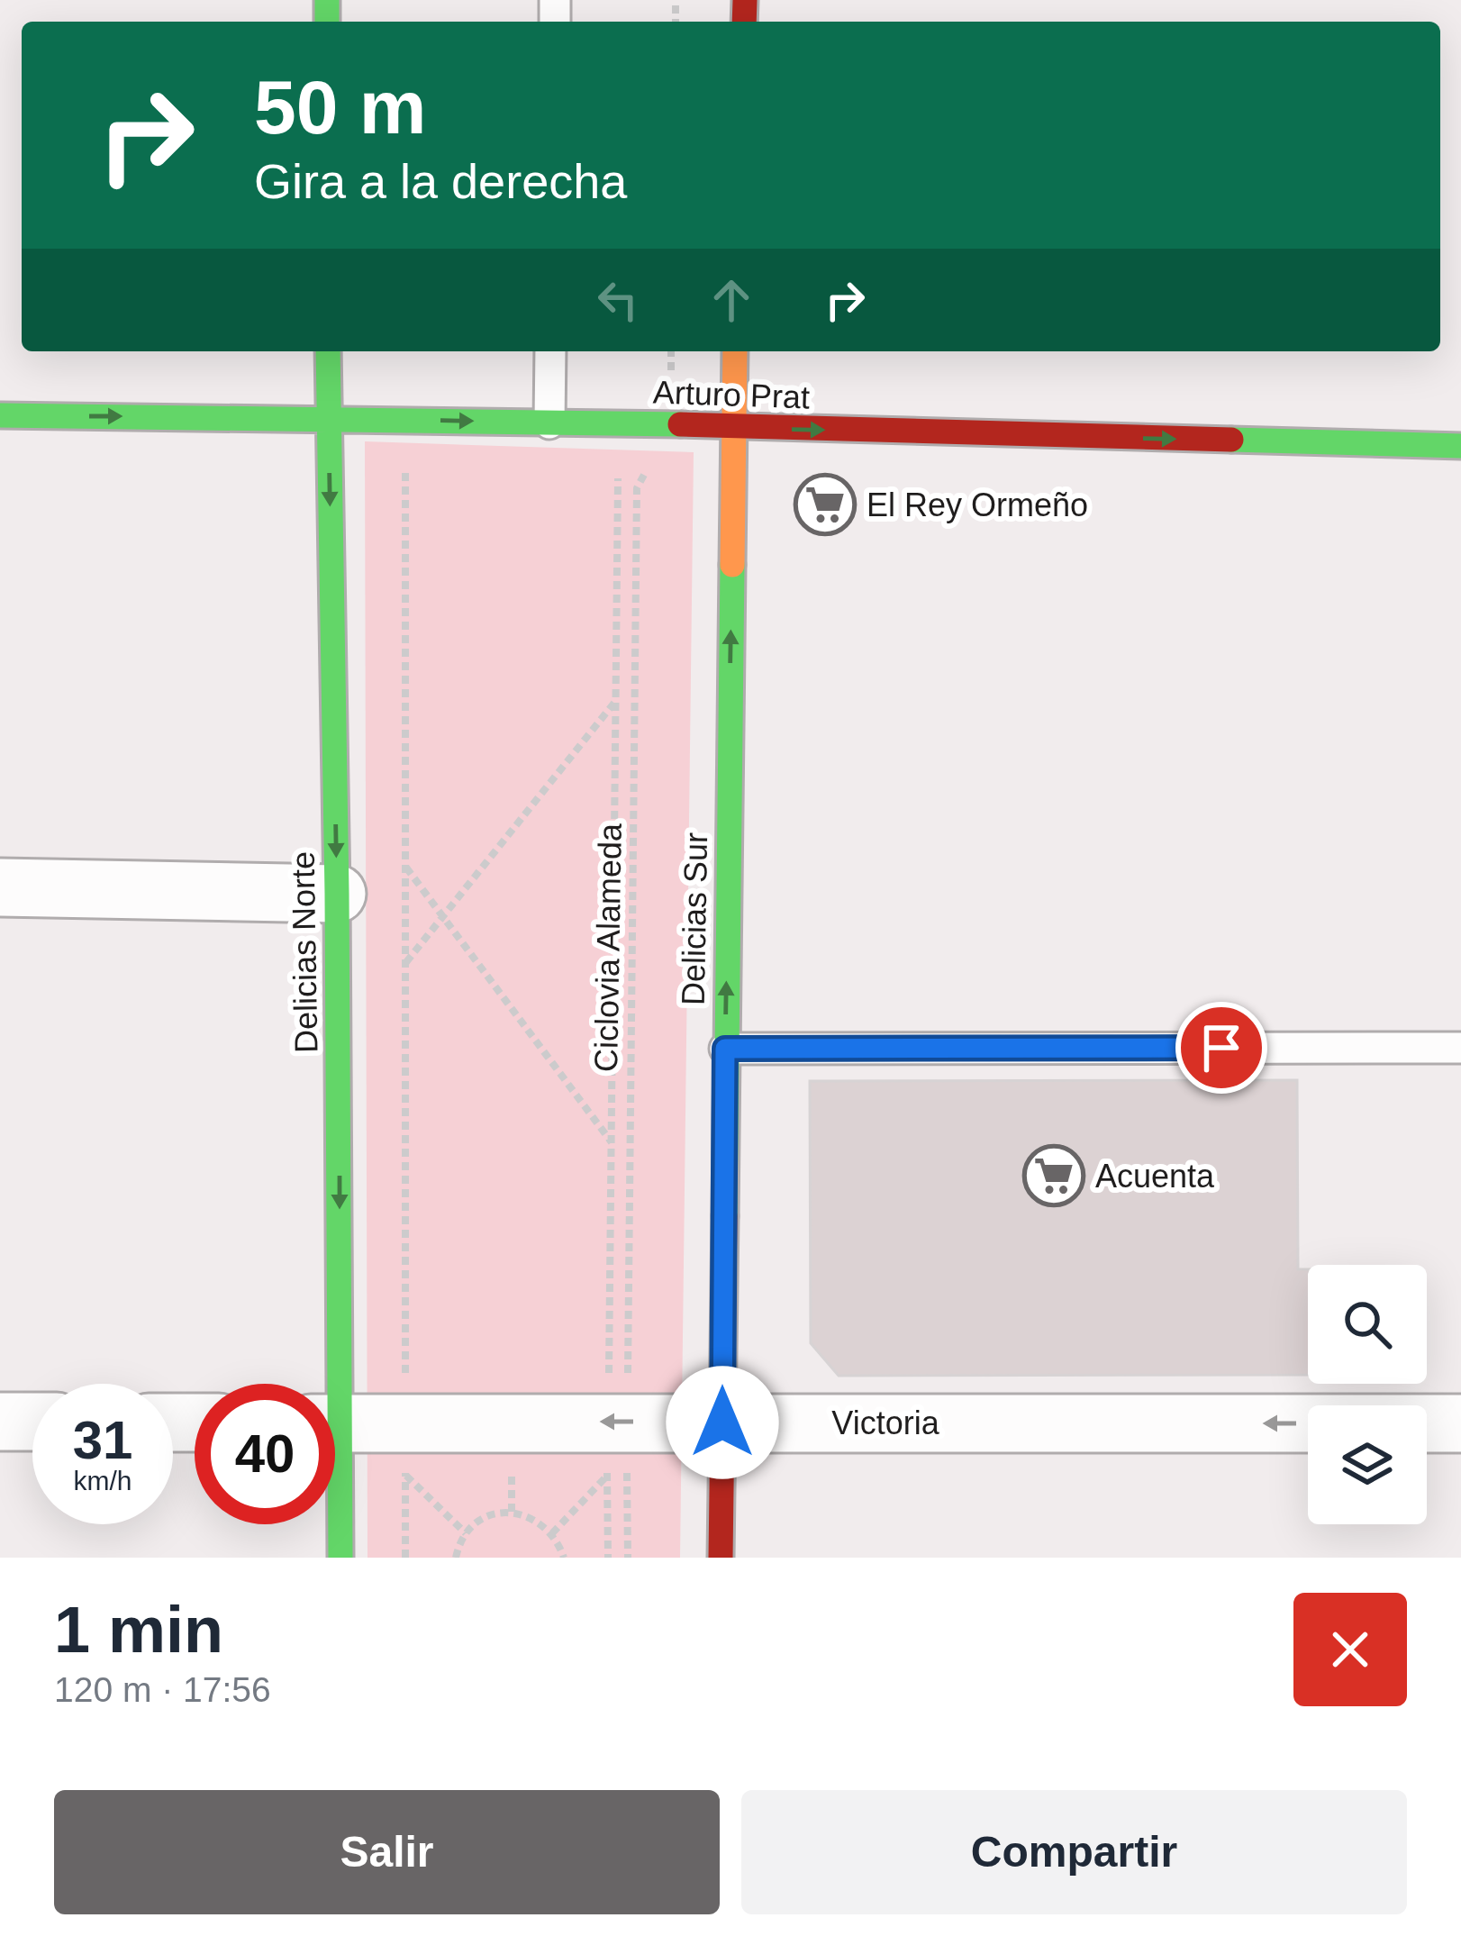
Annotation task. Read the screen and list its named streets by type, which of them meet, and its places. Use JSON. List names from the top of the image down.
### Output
{
  "streets": {
    "street": [
      "Arturo Prat",
      "Delicias Sur",
      "Delicias Norte",
      "Victoria"
    ],
    "path": ["Ciclovia Alameda"]
  },
  "crossings": [
    ["Arturo Prat", "Delicias Sur"],
    ["Arturo Prat", "Delicias Norte"],
    ["Delicias Sur", "Victoria"],
    ["Ciclovia Alameda", "Victoria"]
  ],
  "one_way": [
    "Arturo Prat",
    "Delicias Sur",
    "Delicias Norte",
    "Victoria"
  ],
  "places": {
    "supermarket": ["El Rey Ormeño", "Acuenta"]
  },
  "page": {
    "turn": ["50 m", "Gira a la derecha"],
    "speed": "31 km/h",
    "limit": "40",
    "heading": ["1 min", "120 m · 17:56"],
    "buttons": ["Salir", "Compartir"]
  }
}
